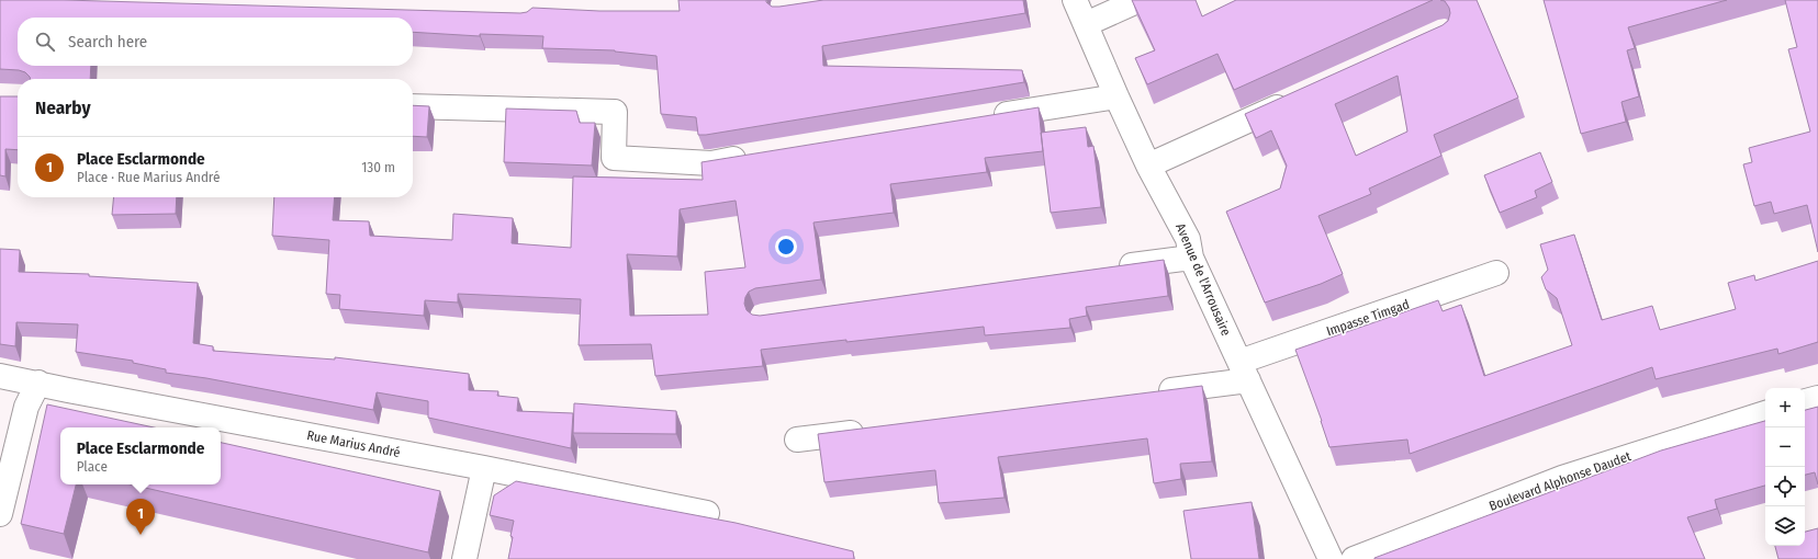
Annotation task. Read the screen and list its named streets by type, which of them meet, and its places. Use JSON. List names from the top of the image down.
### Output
{
  "streets": {
    "street": [
      "Avenue de l'Arrousaire",
      "Impasse Timgad",
      "Rue Marius André",
      "Boulevard Alphonse Daudet"
    ]
  },
  "crossings": [
    ["Avenue de l'Arrousaire", "Impasse Timgad"]
  ],
  "page": {
    "search": "Search here",
    "heading": "Nearby",
    "list": [
      {
        "mark": "1",
        "name": "Place Esclarmonde",
        "note": "Place · Rue Marius André",
        "value": "130 m"
      }
    ],
    "map_buttons": ["+", "−"],
    "popup": ["Place Esclarmonde", "Place"],
    "pins": "1"
  }
}
